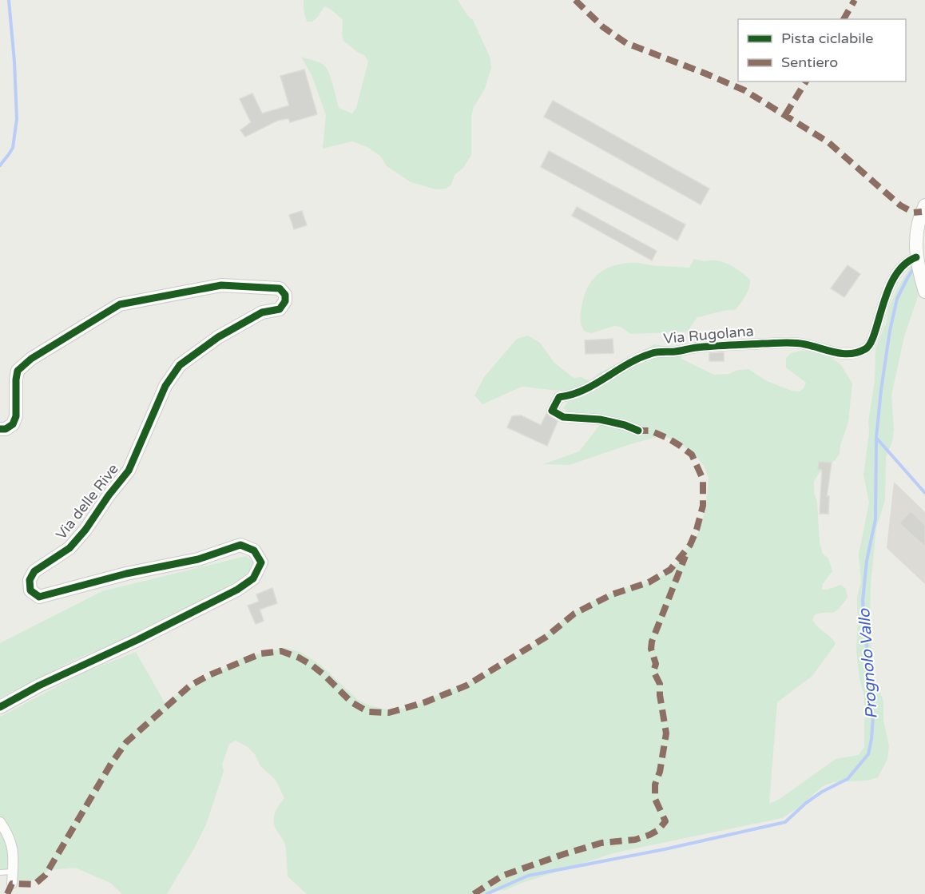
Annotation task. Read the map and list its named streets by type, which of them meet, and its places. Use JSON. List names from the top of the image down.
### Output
{
  "streets": {
    "street": ["Via Rugolana", "Via delle Rive"]
  },
  "water": ["Prognolo Vallo"],
  "legend": ["Pista ciclabile", "Sentiero"]
}
